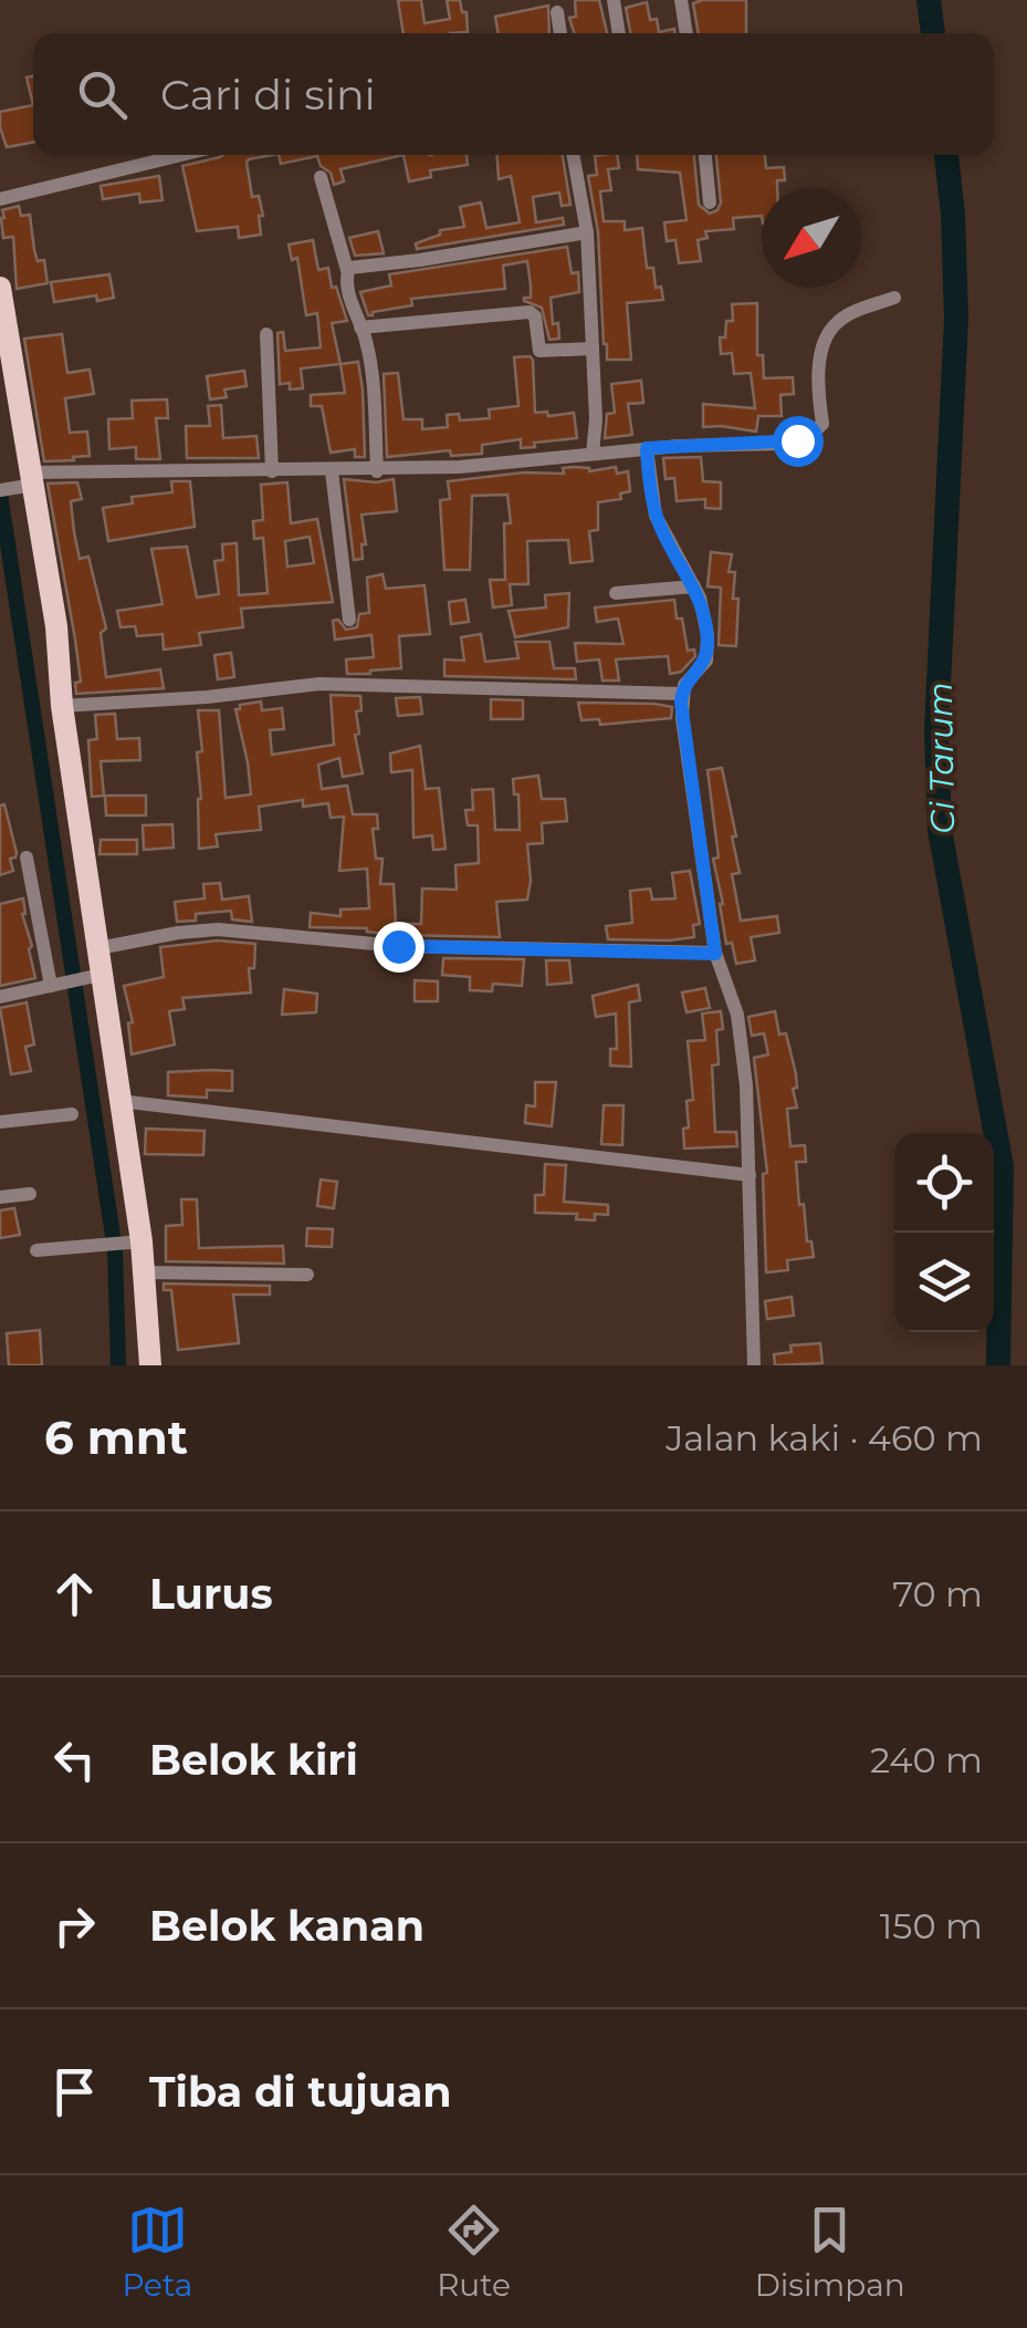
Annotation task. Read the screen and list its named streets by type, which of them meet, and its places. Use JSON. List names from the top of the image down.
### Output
{
  "water": ["Ci Tarum"],
  "north": "bottom left",
  "page": {
    "search": "Cari di sini",
    "heading": ["6 mnt", "Jalan kaki · 460 m"],
    "list": [
      ["Lurus", "70 m"],
      ["Belok kiri", "240 m"],
      ["Belok kanan", "150 m"],
      "Tiba di tujuan"
    ],
    "nav": ["Peta", "Rute", "Disimpan"]
  }
}
